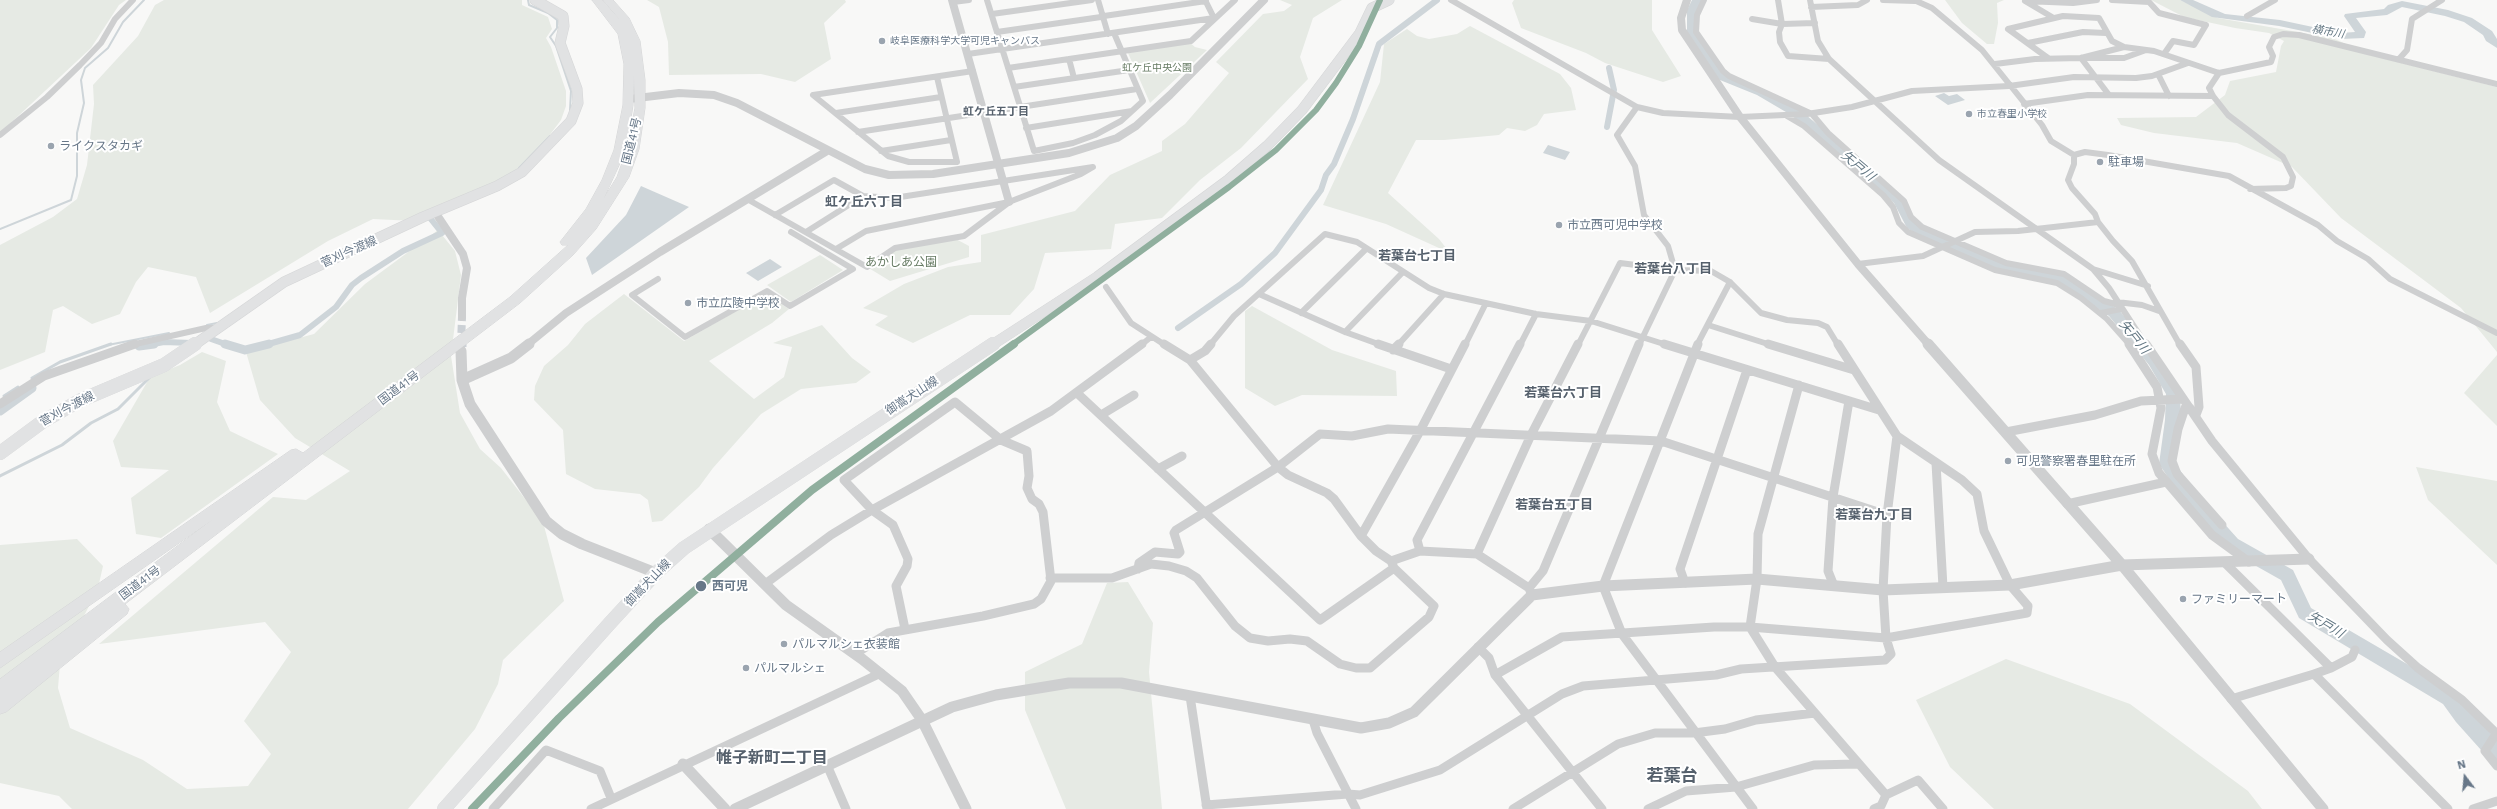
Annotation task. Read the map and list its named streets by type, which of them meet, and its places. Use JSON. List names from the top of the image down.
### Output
{
  "streets": {
    "highway": ["国道41号"],
    "main road": ["菅刈今渡線", "御嵩犬山線"]
  },
  "districts": [
    "虹ケ丘五丁目",
    "虹ケ丘六丁目",
    "若葉台七丁目",
    "若葉台八丁目",
    "若葉台六丁目",
    "若葉台五丁目",
    "若葉台九丁目",
    "帷子新町二丁目",
    "若葉台"
  ],
  "water": ["横市川", "矢戸川"],
  "parks": ["虹ケ丘中央公園", "あかしあ公園"],
  "places": [
    "岐阜医療科学大学可児キャンパス",
    "市立春里小学校",
    "ライクスタカギ",
    "駐車場",
    "市立西可児中学校",
    "市立広陵中学校",
    "可児警察署春里駐在所",
    "西可児",
    "ファミリーマート",
    "パルマルシェ衣装館",
    "パルマルシェ"
  ],
  "north": "top"
}
